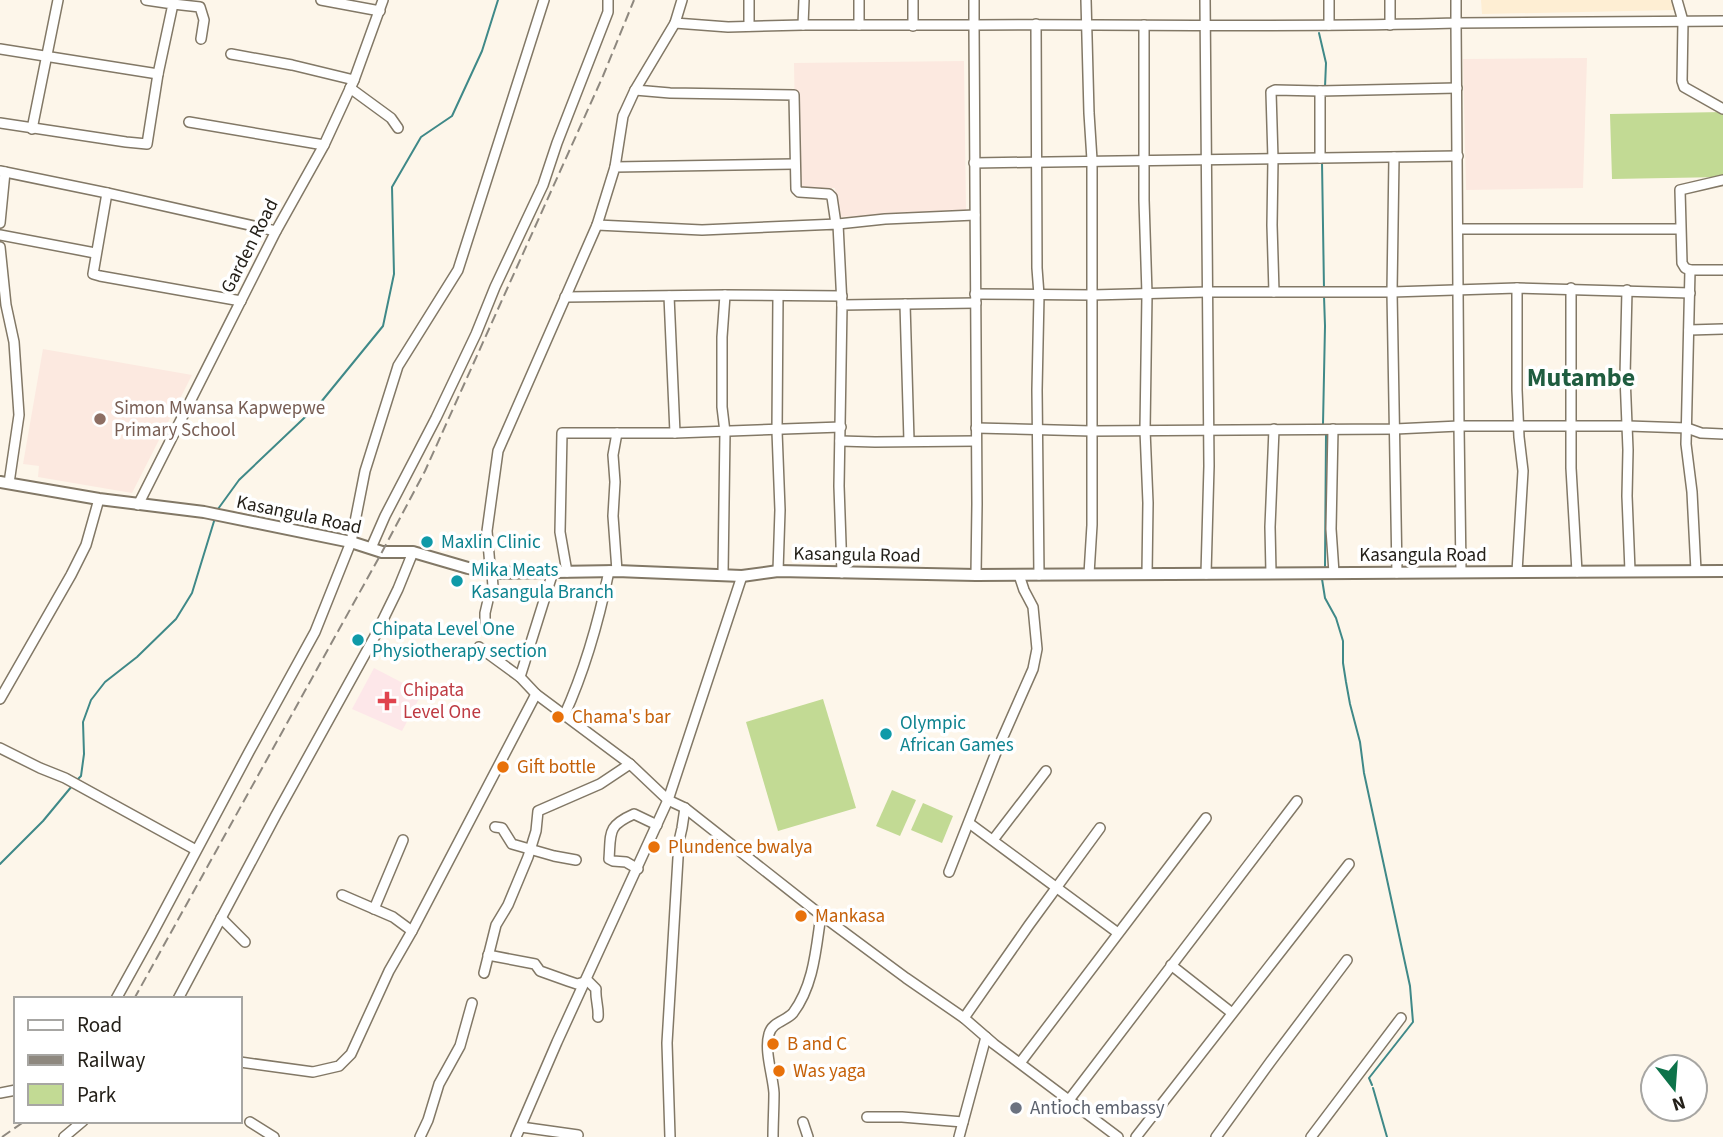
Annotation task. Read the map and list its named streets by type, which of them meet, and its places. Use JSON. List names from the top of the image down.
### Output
{
  "streets": {
    "main road": ["Kasangula Road"],
    "street": ["Garden Road"]
  },
  "crossings": [
    ["Garden Road", "Kasangula Road"]
  ],
  "districts": ["Mutambe"],
  "places": {
    "other": [
      "Simon Mwansa Kapwepwe Primary School",
      "Maxlin Clinic",
      "Mika Meats Kasangula Branch",
      "Chipata Level One Physiotherapy section",
      "Chama's bar",
      "Olympic African Games",
      "Gift bottle",
      "Plundence bwalya",
      "Mankasa",
      "B and C",
      "Was yaga",
      "Antioch embassy"
    ],
    "health": ["Chipata Level One"]
  },
  "legend": ["Road", "Railway", "Park"],
  "north": "bottom"
}
